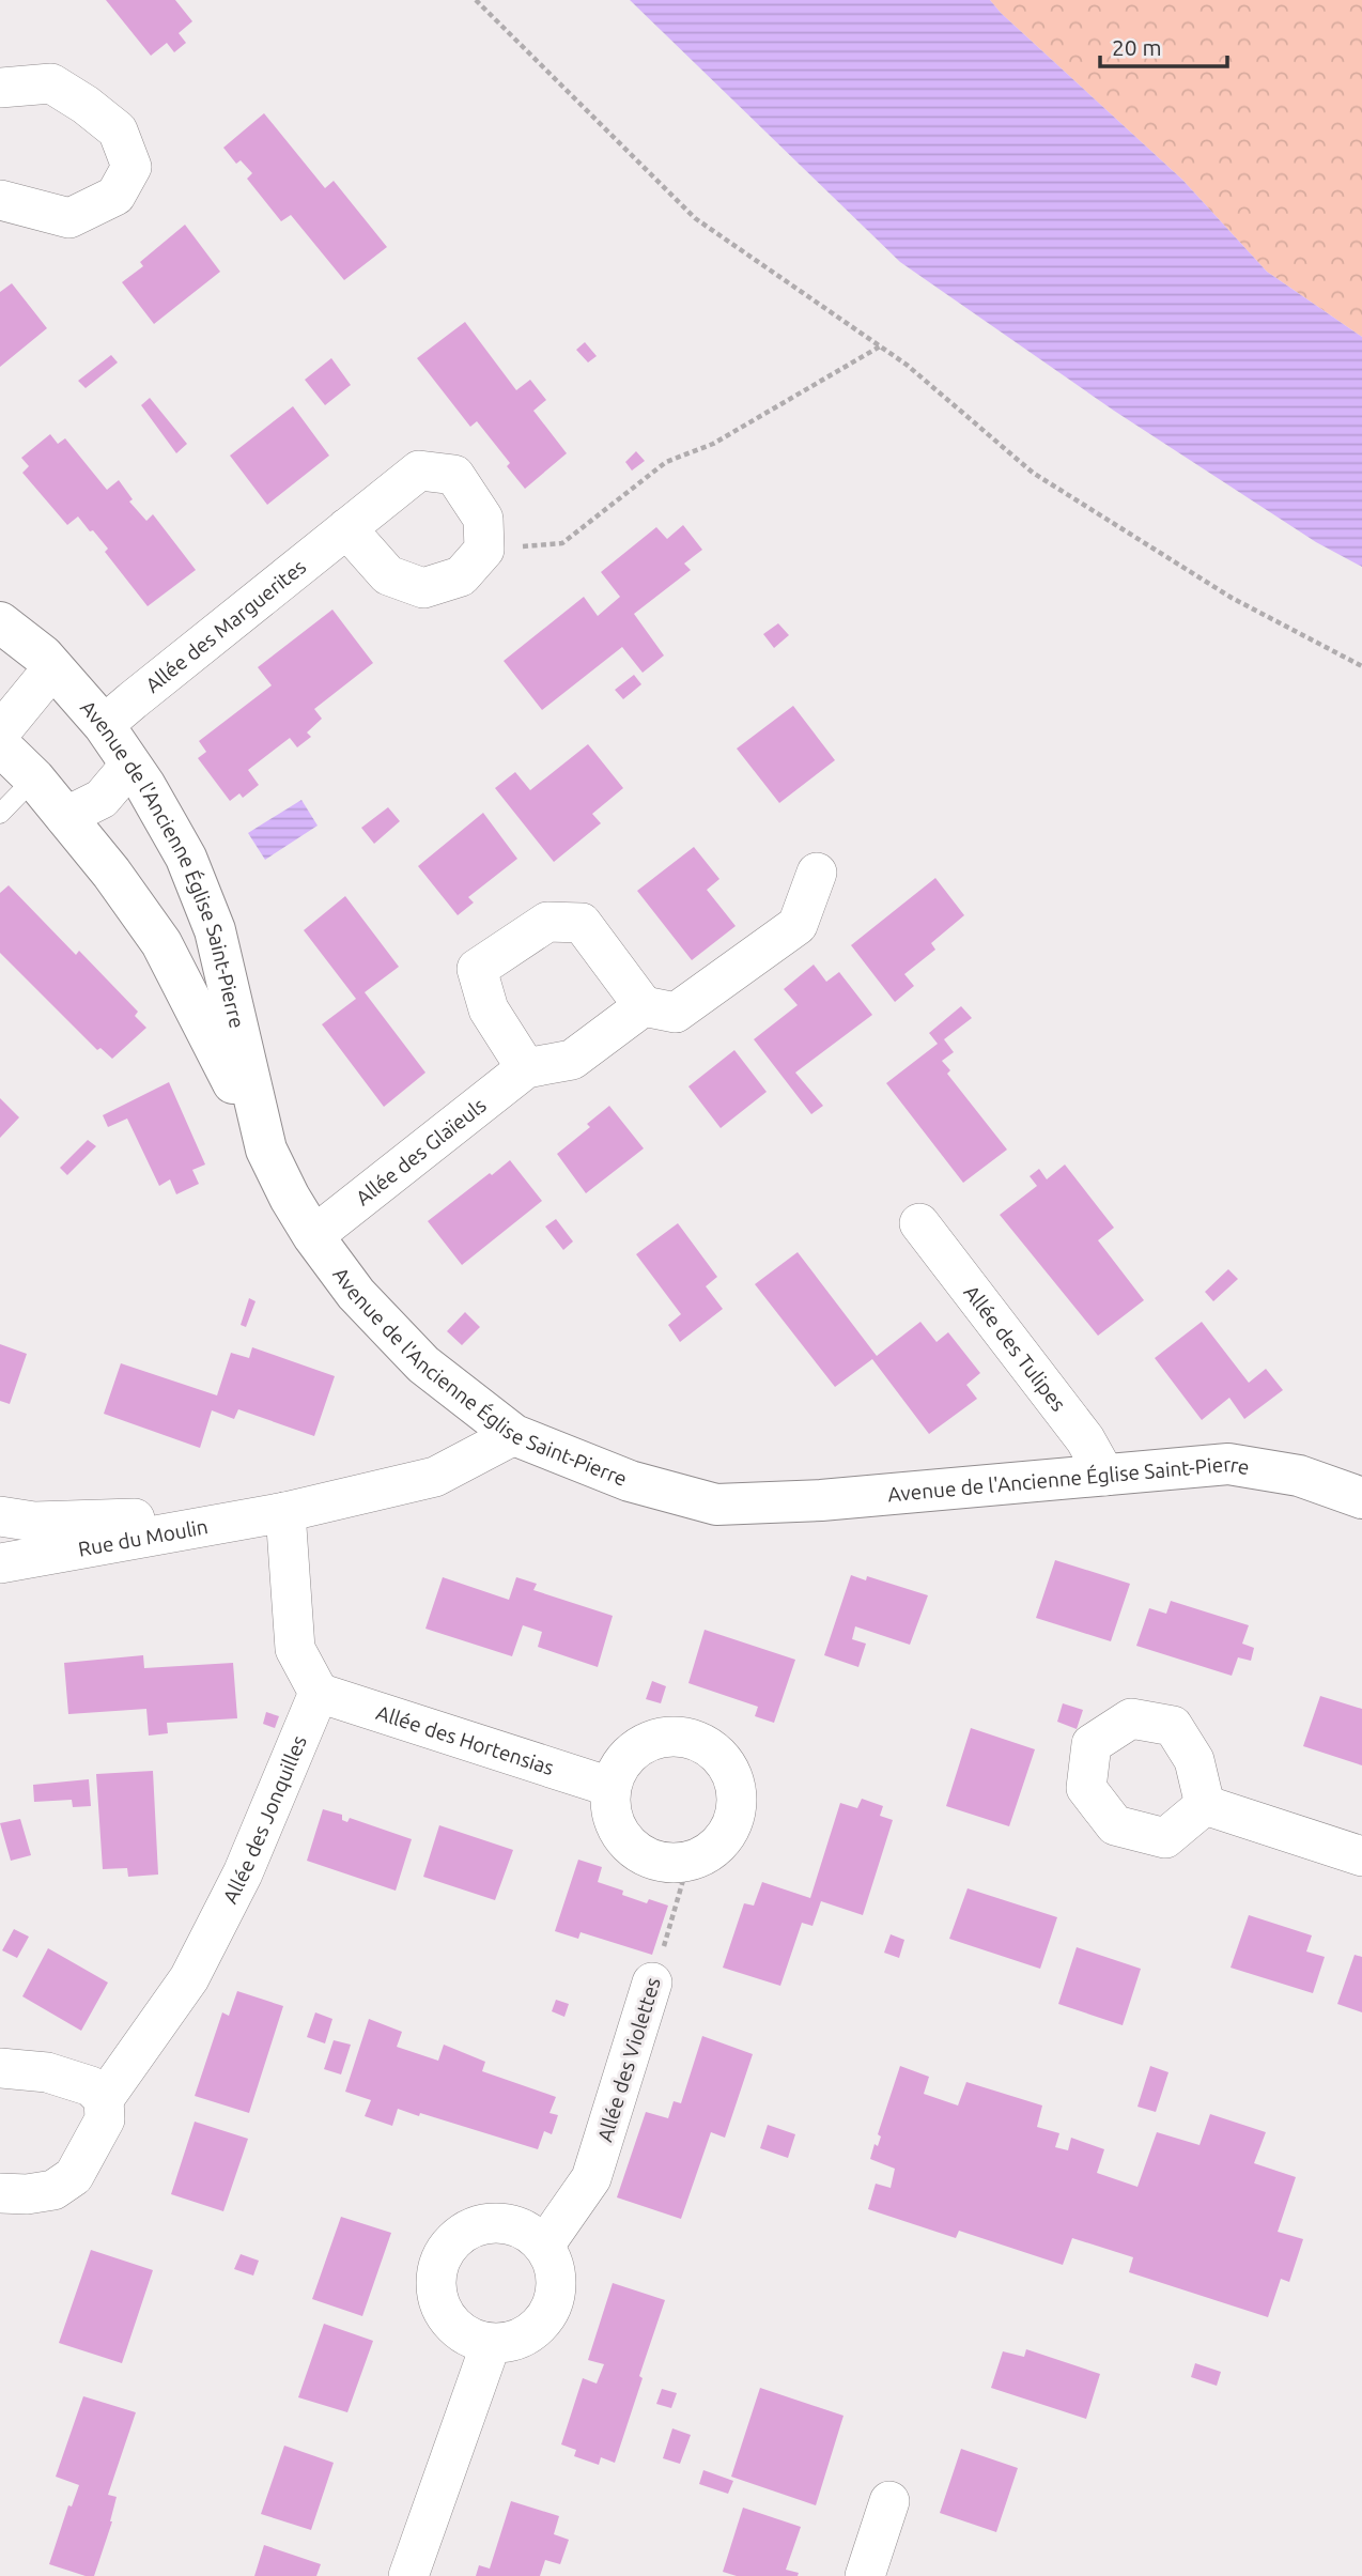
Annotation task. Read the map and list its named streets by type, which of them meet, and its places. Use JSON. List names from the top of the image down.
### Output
{
  "streets": {
    "street": [
      "Allée des Marguerites",
      "Avenue de l'Ancienne Église Saint-Pierre",
      "Allée des Glaïeuls",
      "Allée des Tulipes",
      "Rue du Moulin",
      "Allée des Hortensias",
      "Allée des Jonquilles",
      "Allée des Violettes"
    ]
  },
  "crossings": [
    ["Allée des Marguerites", "Avenue de l'Ancienne Église Saint-Pierre"],
    ["Avenue de l'Ancienne Église Saint-Pierre", "Allée des Glaïeuls"],
    ["Avenue de l'Ancienne Église Saint-Pierre", "Allée des Tulipes"],
    ["Avenue de l'Ancienne Église Saint-Pierre", "Rue du Moulin"],
    ["Allée des Hortensias", "Allée des Jonquilles"],
    ["Allée des Hortensias", "Allée des Violettes"]
  ],
  "scale_bar": "20 m"
}
